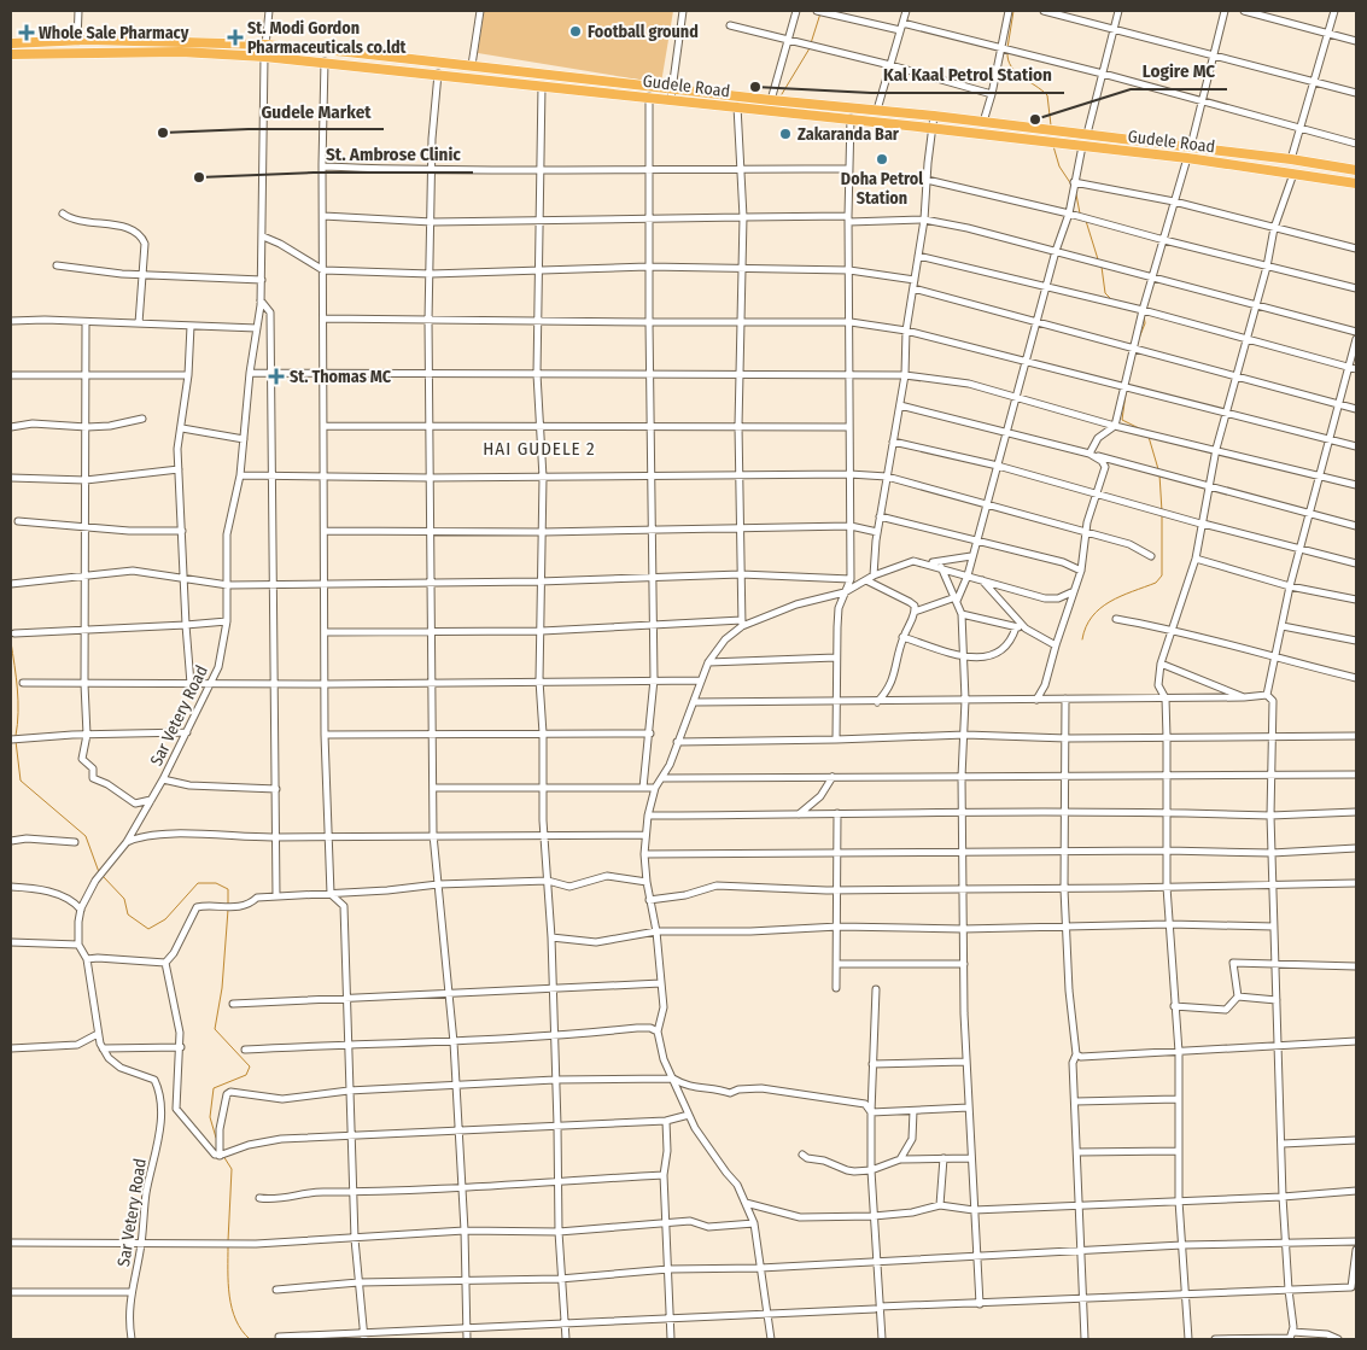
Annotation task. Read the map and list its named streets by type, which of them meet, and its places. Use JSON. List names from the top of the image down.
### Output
{
  "streets": {
    "highway": ["Gudele Road"],
    "street": ["Sar Vetery Road"]
  },
  "crossings": [
    ["Gudele Road", "Sar Vetery Road"]
  ],
  "districts": ["HAI GUDELE 2"],
  "places": {
    "other": [
      "Football ground",
      "Kal Kaal Petrol Station",
      "Logire MC",
      "Gudele Market",
      "Zakaranda Bar",
      "Doha Petrol Station",
      "St. Ambrose Clinic"
    ],
    "health": ["Whole Sale Pharmacy", "St. Modi Gordon Pharmaceuticals co.ldt", "St. Thomas MC"]
  }
}
